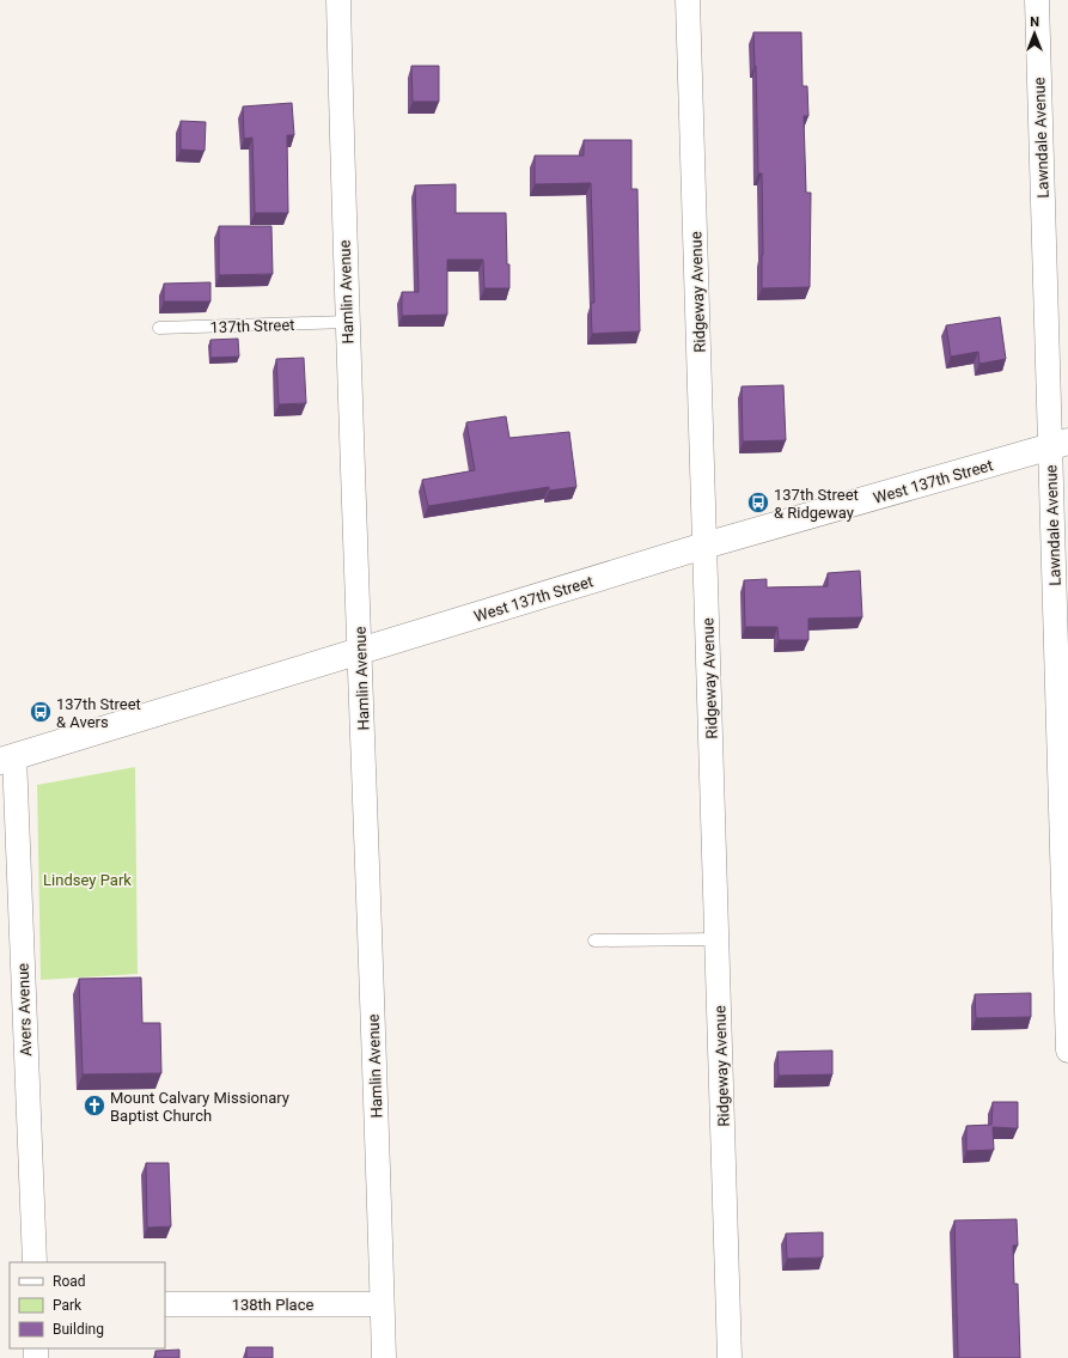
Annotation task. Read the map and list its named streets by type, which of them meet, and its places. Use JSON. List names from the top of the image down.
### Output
{
  "streets": {
    "main road": ["West 137th Street"],
    "street": [
      "Lawndale Avenue",
      "Hamlin Avenue",
      "Ridgeway Avenue",
      "Avers Avenue",
      "138th Place"
    ],
    "lane": ["137th Street"]
  },
  "crossings": [
    ["Lawndale Avenue", "West 137th Street"],
    ["Hamlin Avenue", "137th Street"],
    ["Hamlin Avenue", "West 137th Street"],
    ["Hamlin Avenue", "138th Place"],
    ["Ridgeway Avenue", "West 137th Street"],
    ["West 137th Street", "Avers Avenue"]
  ],
  "parks": ["Lindsey Park"],
  "places": {
    "bus stop": ["137th Street & Ridgeway", "137th Street & Avers"],
    "church": ["Mount Calvary Missionary Baptist Church"]
  },
  "legend": ["Road", "Park", "Building"],
  "north": "top"
}
